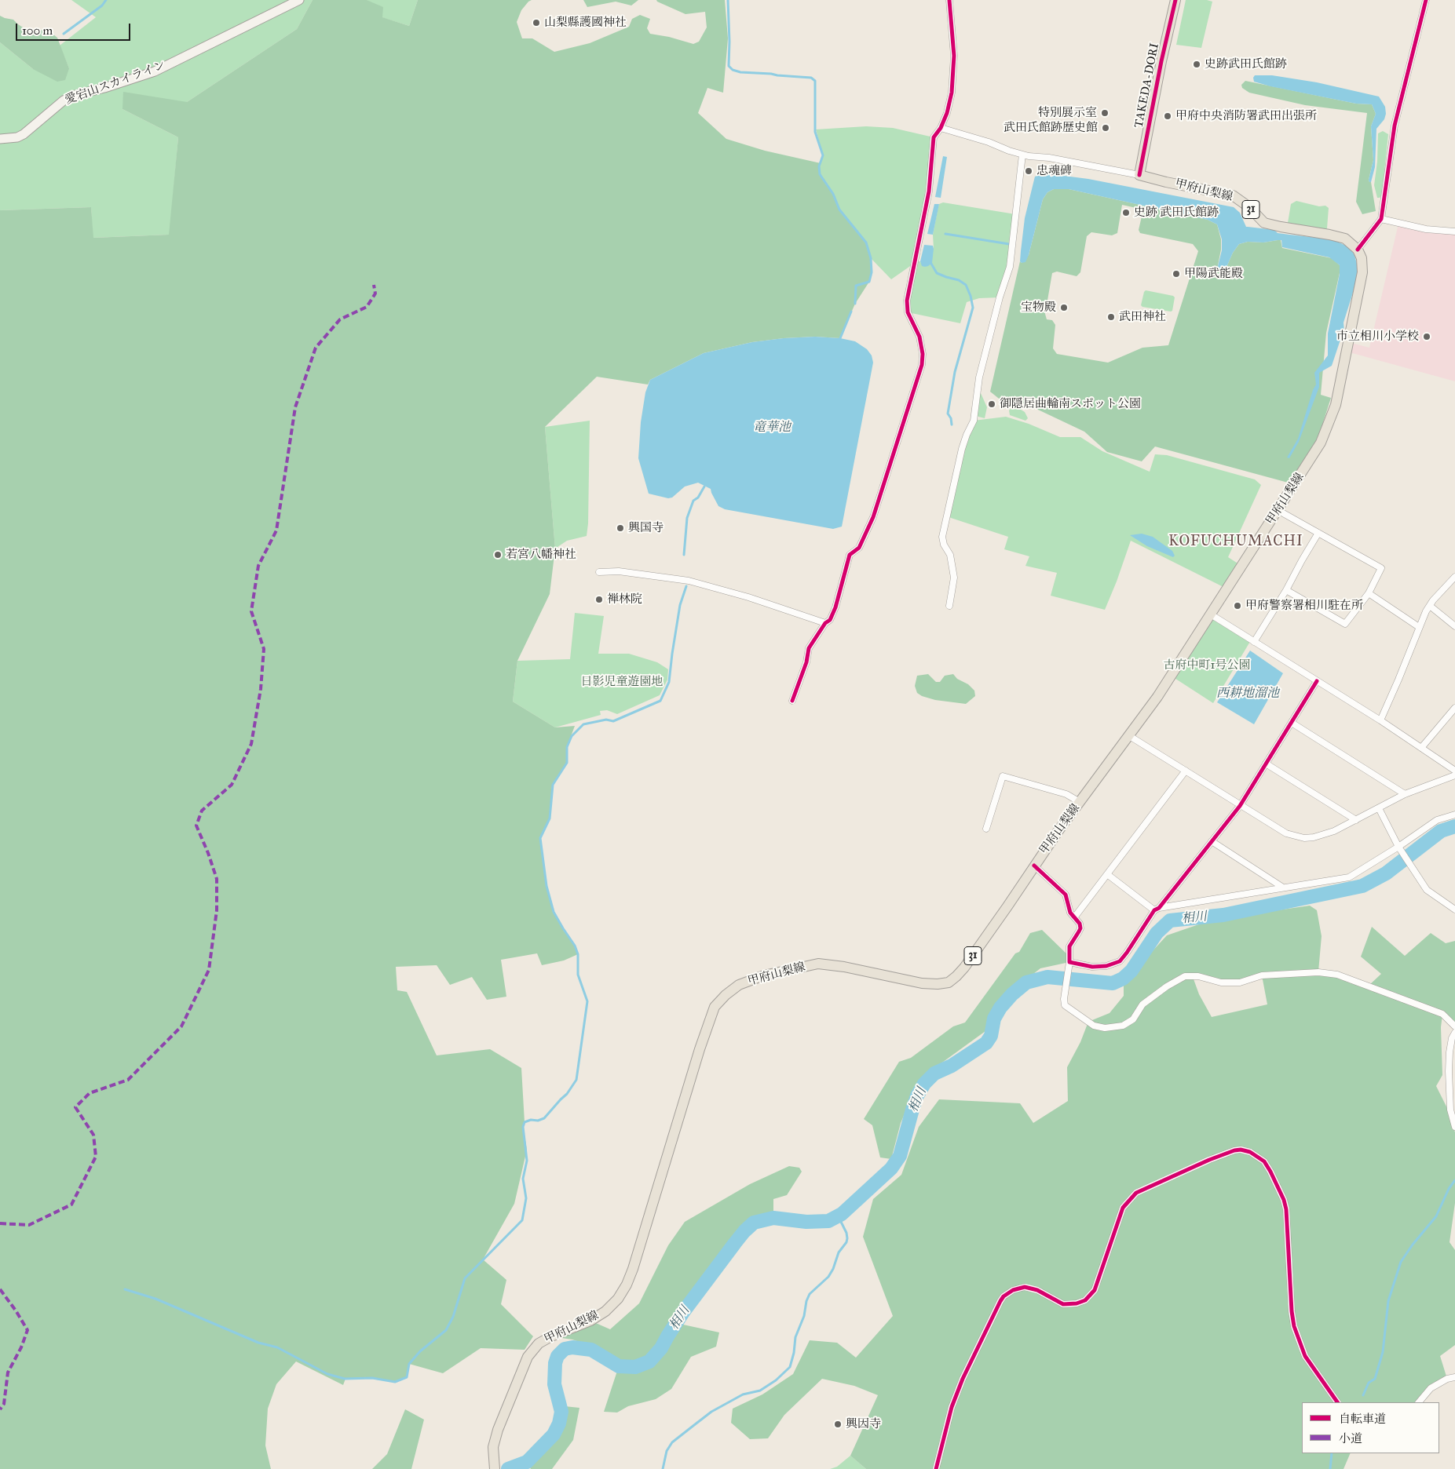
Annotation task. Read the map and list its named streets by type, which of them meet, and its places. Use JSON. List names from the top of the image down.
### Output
{
  "streets": {
    "main road": [
      "愛宕山スカイライン",
      "TAKEDA-DORI",
      "甲府山梨線",
      "31"
    ]
  },
  "crossings": [
    ["TAKEDA-DORI", "甲府山梨線"]
  ],
  "districts": ["KOFUCHUMACHI"],
  "water": ["竜華池", "西耕地溜池", "相川"],
  "parks": ["古府中町1号公園", "日影児童遊園地"],
  "places": [
    "山梨縣護國神社",
    "史跡武田氏館跡",
    "特別展示室",
    "甲府中央消防署武田出張所",
    "武田氏館跡歴史館",
    "忠魂碑",
    "史跡 武田氏館跡",
    "甲陽武能殿",
    "宝物殿",
    "武田神社",
    "市立相川小学校",
    "御隠居曲輪南スポット公園",
    "興国寺",
    "若宮八幡神社",
    "禅林院",
    "甲府警察署相川駐在所",
    "興因寺"
  ],
  "legend": ["自転車道", "小道"],
  "scale_bar": "100 m"
}
